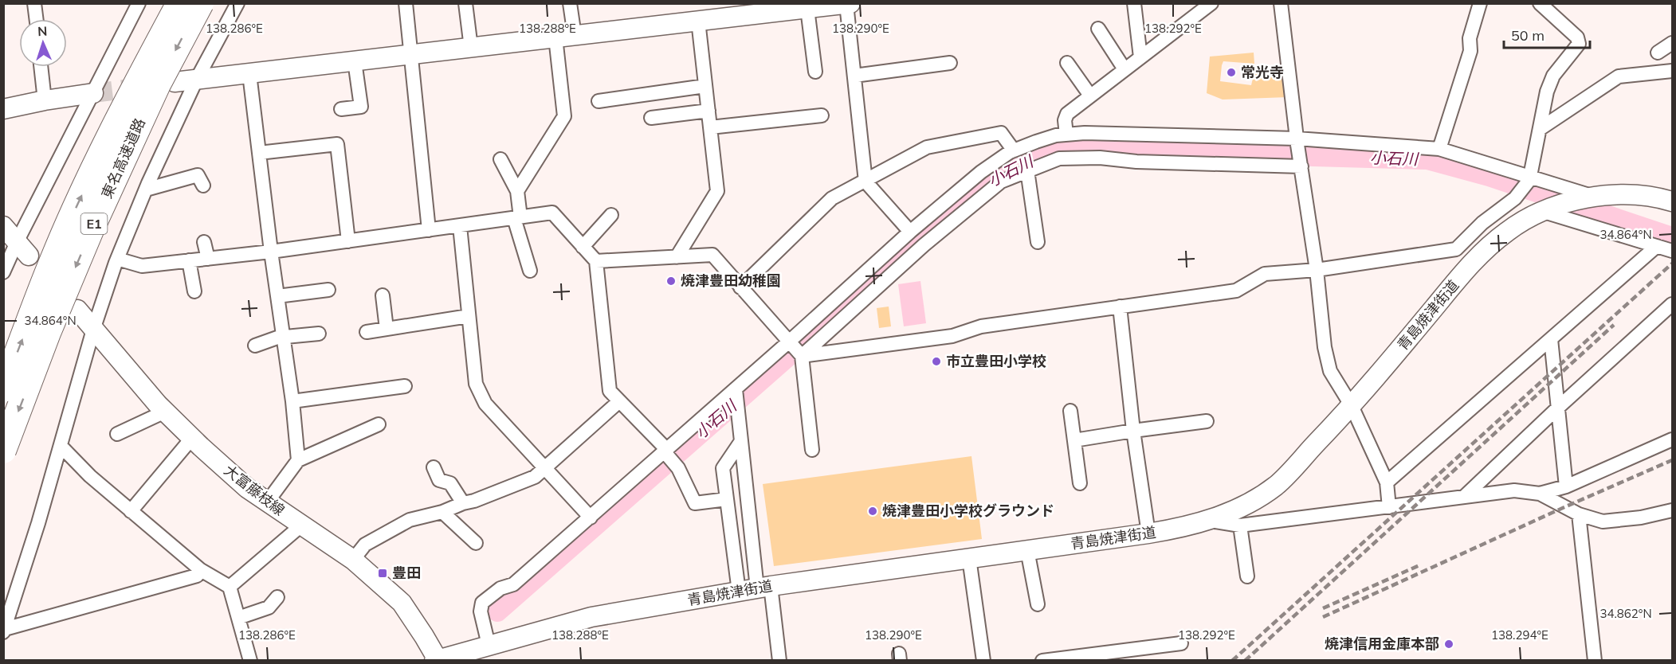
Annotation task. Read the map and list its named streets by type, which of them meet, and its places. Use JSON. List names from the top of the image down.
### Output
{
  "streets": {
    "highway": ["東名高速道路", "E1"],
    "main road": ["青島焼津街道", "大富藤枝線"]
  },
  "crossings": [
    ["青島焼津街道", "大富藤枝線"]
  ],
  "water": ["小石川"],
  "places": {
    "other": [
      "常光寺",
      "焼津豊田幼稚園",
      "市立豊田小学校",
      "焼津豊田小学校グラウンド",
      "焼津信用金庫本部"
    ],
    "transit": ["豊田"]
  },
  "scale_bar": "50 m",
  "north": "top",
  "coordinates": [
    "138.286°E",
    "138.288°E",
    "138.290°E",
    "138.292°E",
    "34.864°N",
    "34.862°N",
    "138.294°E"
  ]
}
